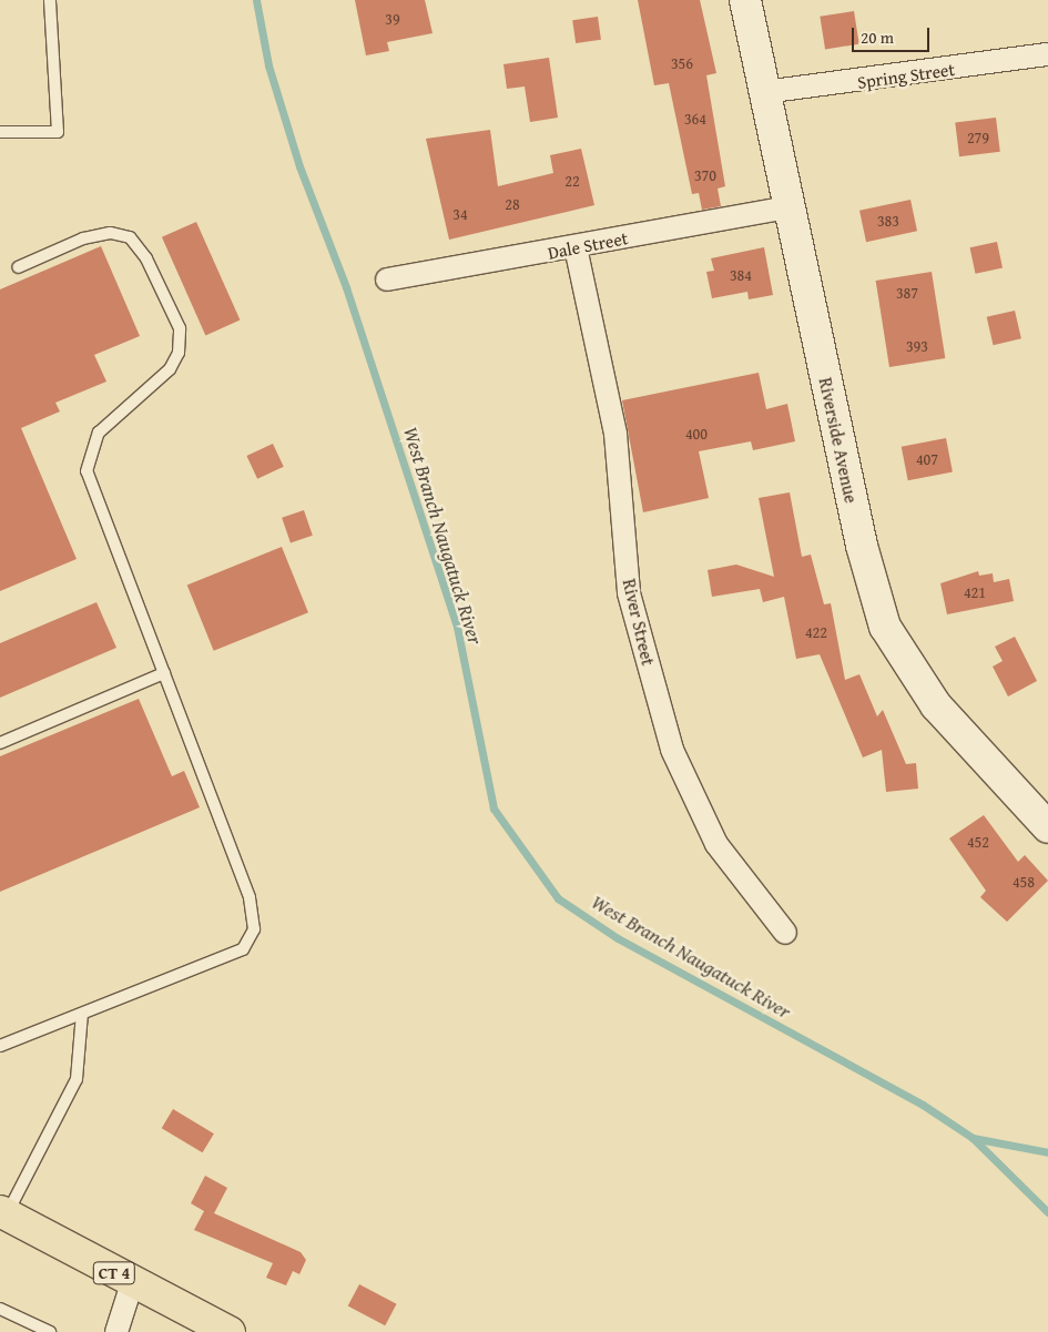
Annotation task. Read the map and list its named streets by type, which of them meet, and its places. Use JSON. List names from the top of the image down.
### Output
{
  "streets": {
    "main road": ["CT 4"],
    "street": [
      "Spring Street",
      "Dale Street",
      "Riverside Avenue",
      "River Street"
    ]
  },
  "crossings": [
    ["Spring Street", "Riverside Avenue"],
    ["Dale Street", "Riverside Avenue"],
    ["Dale Street", "River Street"]
  ],
  "water": ["West Branch Naugatuck River"],
  "house_numbers": [
    "39",
    "356",
    "364",
    "279",
    "370",
    "22",
    "28",
    "34",
    "383",
    "384",
    "387",
    "393",
    "400",
    "407",
    "421",
    "422",
    "452",
    "458"
  ],
  "scale_bar": "20 m"
}
